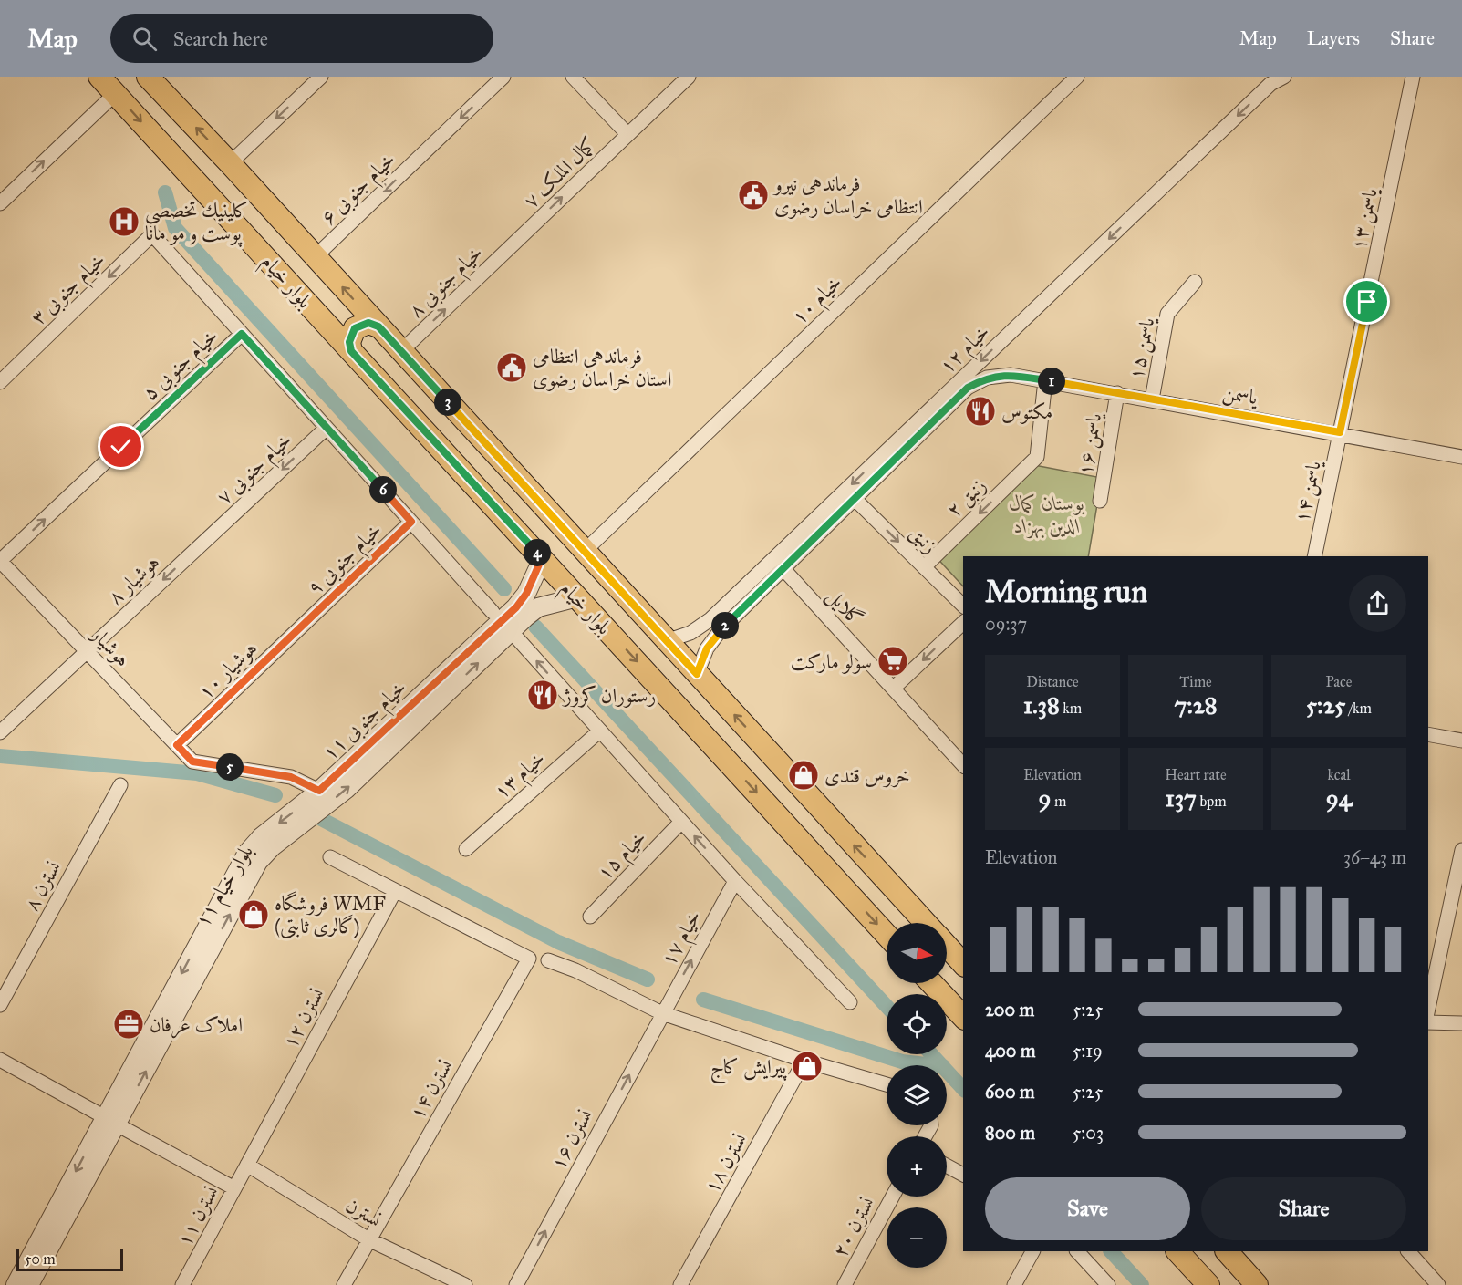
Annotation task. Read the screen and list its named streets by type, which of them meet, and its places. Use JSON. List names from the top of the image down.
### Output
{
  "streets": {
    "main road": ["بلوار خیام"],
    "street": [
      "کمال الملک ۷",
      "خیام جنوبی ۶",
      "یاسمن ۱۳",
      "خیام جنوبی ۸",
      "خیام جنوبی ۳",
      "خیام ۱۰",
      "خیام ۱۲",
      "یاسمن ۱۵",
      "خیام جنوبی ۵",
      "یاسمن",
      "یاسمن ۱۶",
      "خیام جنوبی ۷",
      "یاسمن ۱۴",
      "زنبق ۲",
      "زنبق",
      "خیام جنوبی ۹",
      "هوشیار ۸",
      "گلایل",
      "هوشیار",
      "هوشیار ۱۰",
      "خیام جنوبی ۱۱",
      "خیام ۱۳",
      "خیام ۱۵",
      "نسترن ۸",
      "بلوار خیام ۱۱",
      "خیام ۱۷",
      "نسترن ۱۲",
      "نسترن ۱۴",
      "نسترن ۱۶",
      "نسترن ۱۸",
      "نسترن",
      "نسترن ۱۱",
      "نسترن ۲۰"
    ]
  },
  "crossings": [
    ["کمال الملک ۷", "خیام جنوبی ۸"],
    ["خیام جنوبی ۶", "بلوار خیام"],
    ["یاسمن ۱۳", "یاسمن"],
    ["یاسمن ۱۳", "یاسمن ۱۴"],
    ["بلوار خیام", "خیام جنوبی ۸"],
    ["بلوار خیام", "خیام ۱۰"],
    ["بلوار خیام", "خیام ۱۲"],
    ["بلوار خیام", "بلوار خیام ۱۱"],
    ["خیام جنوبی ۳", "خیام جنوبی ۵"],
    ["خیام ۱۲", "یاسمن"],
    ["خیام ۱۲", "زنبق"],
    ["خیام ۱۲", "گلایل"],
    ["یاسمن ۱۵", "یاسمن"],
    ["خیام جنوبی ۵", "هوشیار"],
    ["یاسمن", "یاسمن ۱۶"],
    ["یاسمن", "یاسمن ۱۴"],
    ["یاسمن", "زنبق ۲"],
    ["خیام جنوبی ۷", "هوشیار ۸"],
    ["زنبق ۲", "زنبق"],
    ["خیام جنوبی ۹", "هوشیار ۱۰"],
    ["هوشیار ۸", "هوشیار"],
    ["هوشیار", "هوشیار ۱۰"],
    ["هوشیار", "خیام جنوبی ۱۱"],
    ["خیام جنوبی ۱۱", "بلوار خیام ۱۱"],
    ["خیام ۱۷", "نسترن ۱۶"],
    ["نسترن ۱۲", "نسترن ۱۴"],
    ["نسترن ۱۲", "نسترن"],
    ["نسترن ۱۲", "نسترن ۱۱"],
    ["نسترن ۱۴", "نسترن"],
    ["نسترن", "نسترن ۱۱"]
  ],
  "one_way": [
    "کمال الملک ۷",
    "خیام جنوبی ۶",
    "خیام جنوبی ۸",
    "خیام جنوبی ۵",
    "خیام جنوبی ۷",
    "زنبق ۲",
    "زنبق",
    "هوشیار ۸",
    "خیام ۱۷",
    "نسترن ۱۶"
  ],
  "parks": ["بوستان کمال الدین بهزاد"],
  "places": {
    "public building": ["فرماندهی نیرو انتظامی خراسان رضوی", "فرماندهی انتظامی استان خراسان رضوی"],
    "hospital": ["كلينيك تخصصي پوست و مو مانا"],
    "restaurant": ["مکتوس", "رستوران کروژ"],
    "supermarket": ["سولو مارکت"],
    "shop": ["خروس قندی", "فروشگاه WMF (گالری ثابتی)", "پیرایش کاج"],
    "office": ["املاک عرفان"]
  },
  "scale_bar": "50 m",
  "north": "right",
  "page": {
    "header": "Map",
    "search": "Search here",
    "nav": ["Map", "Layers", "Share"],
    "pins": [
      "1",
      "3",
      "6",
      "4",
      "2",
      "5"
    ],
    "heading": ["Morning run", "09:37"],
    "stats": [
      ["Distance", "1.38 km"],
      ["Time", "7:28"],
      ["Pace", "5:25 /km"],
      ["Elevation", "9 m"],
      ["Heart rate", "137 bpm"],
      ["kcal", "94"]
    ],
    "chart": ["Elevation", "36–43 m"],
    "map_buttons": ["+", "−"],
    "list": [
      {
        "name": "200 m",
        "note": "5:25"
      },
      {
        "name": "400 m",
        "note": "5:19"
      },
      {
        "name": "600 m",
        "note": "5:25"
      },
      {
        "name": "800 m",
        "note": "5:03"
      }
    ],
    "buttons": ["Save", "Share"],
    "scale": "50 m"
  }
}
